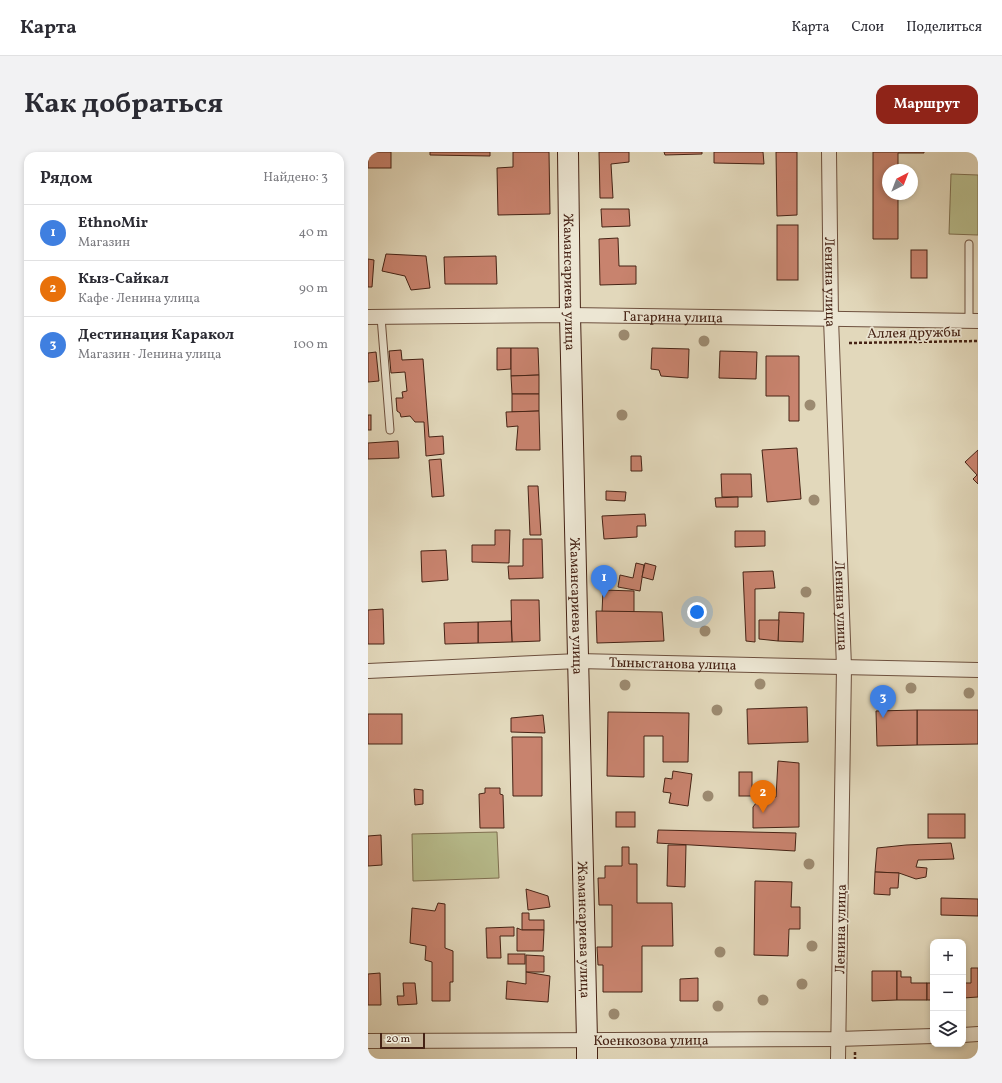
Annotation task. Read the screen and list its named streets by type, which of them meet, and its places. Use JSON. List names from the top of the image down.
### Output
{
  "streets": {
    "main road": ["Жамансариева улица"],
    "street": [
      "Ленина улица",
      "Гагарина улица",
      "Тыныстанова улица",
      "Коенкозова улица"
    ],
    "path": ["Аллея дружбы"]
  },
  "crossings": [
    ["Жамансариева улица", "Гагарина улица"],
    ["Жамансариева улица", "Тыныстанова улица"],
    ["Жамансариева улица", "Коенкозова улица"],
    ["Ленина улица", "Гагарина улица"],
    ["Ленина улица", "Тыныстанова улица"],
    ["Ленина улица", "Коенкозова улица"]
  ],
  "scale_bar": "20 m",
  "north": "top right",
  "page": {
    "header": "Карта",
    "nav": ["Карта", "Слои", "Поделиться"],
    "title": "Как добраться",
    "buttons": "Маршрут",
    "heading": ["Рядом", "Найдено: 3"],
    "list": [
      {
        "mark": "1",
        "name": "EthnoMir",
        "note": "Магазин",
        "value": "40 m"
      },
      {
        "mark": "2",
        "name": "Кыз-Сайкал",
        "note": "Кафе · Ленина улица",
        "value": "90 m"
      },
      {
        "mark": "3",
        "name": "Дестинация Каракол",
        "note": "Магазин · Ленина улица",
        "value": "100 m"
      }
    ],
    "pins": ["1", "3", "2"],
    "map_buttons": ["+", "−"],
    "scale": "20 m"
  }
}
